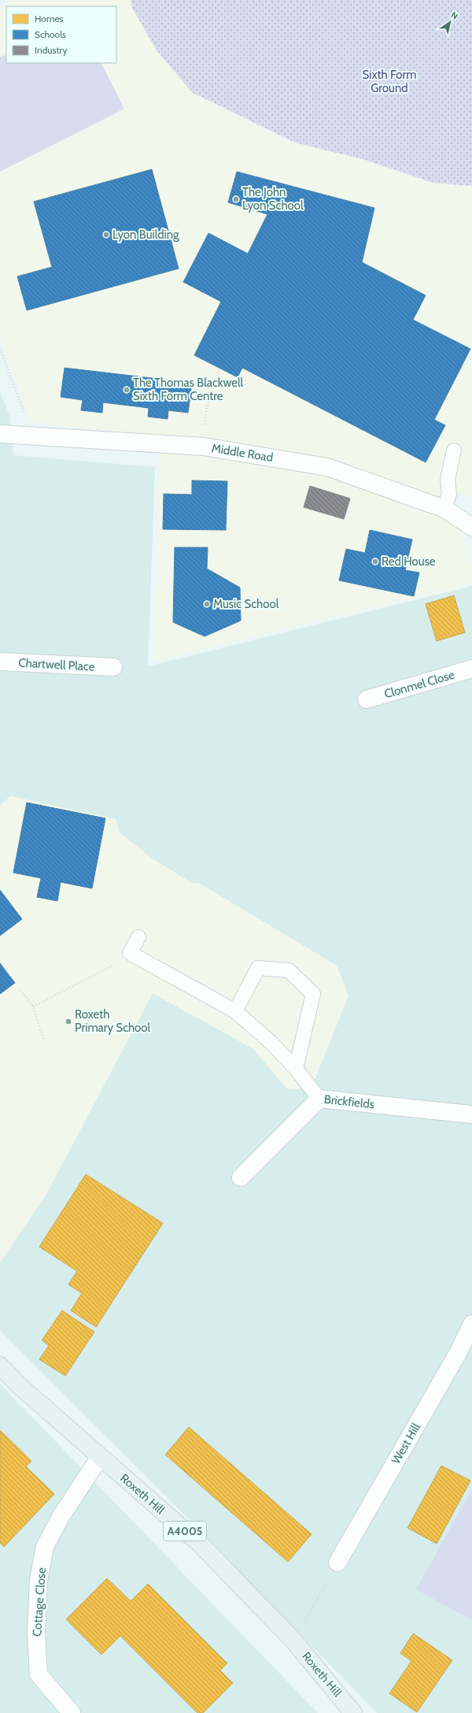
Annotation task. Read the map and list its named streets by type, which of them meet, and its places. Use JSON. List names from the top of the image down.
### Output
{
  "streets": {
    "main road": ["Roxeth Hill", "A4005"],
    "street": [
      "Middle Road",
      "Chartwell Place",
      "Clonmel Close",
      "Brickfields",
      "West Hill",
      "Cottage Close"
    ]
  },
  "crossings": [
    ["Roxeth Hill", "Cottage Close"]
  ],
  "parks": ["Sixth Form Ground"],
  "places": [
    "The John Lyon School",
    "Lyon Building",
    "The Thomas Blackwell Sixth Form Centre",
    "Red House",
    "Music School",
    "Roxeth Primary School"
  ],
  "legend": ["Homes", "Schools", "Industry"],
  "north": "top right"
}
